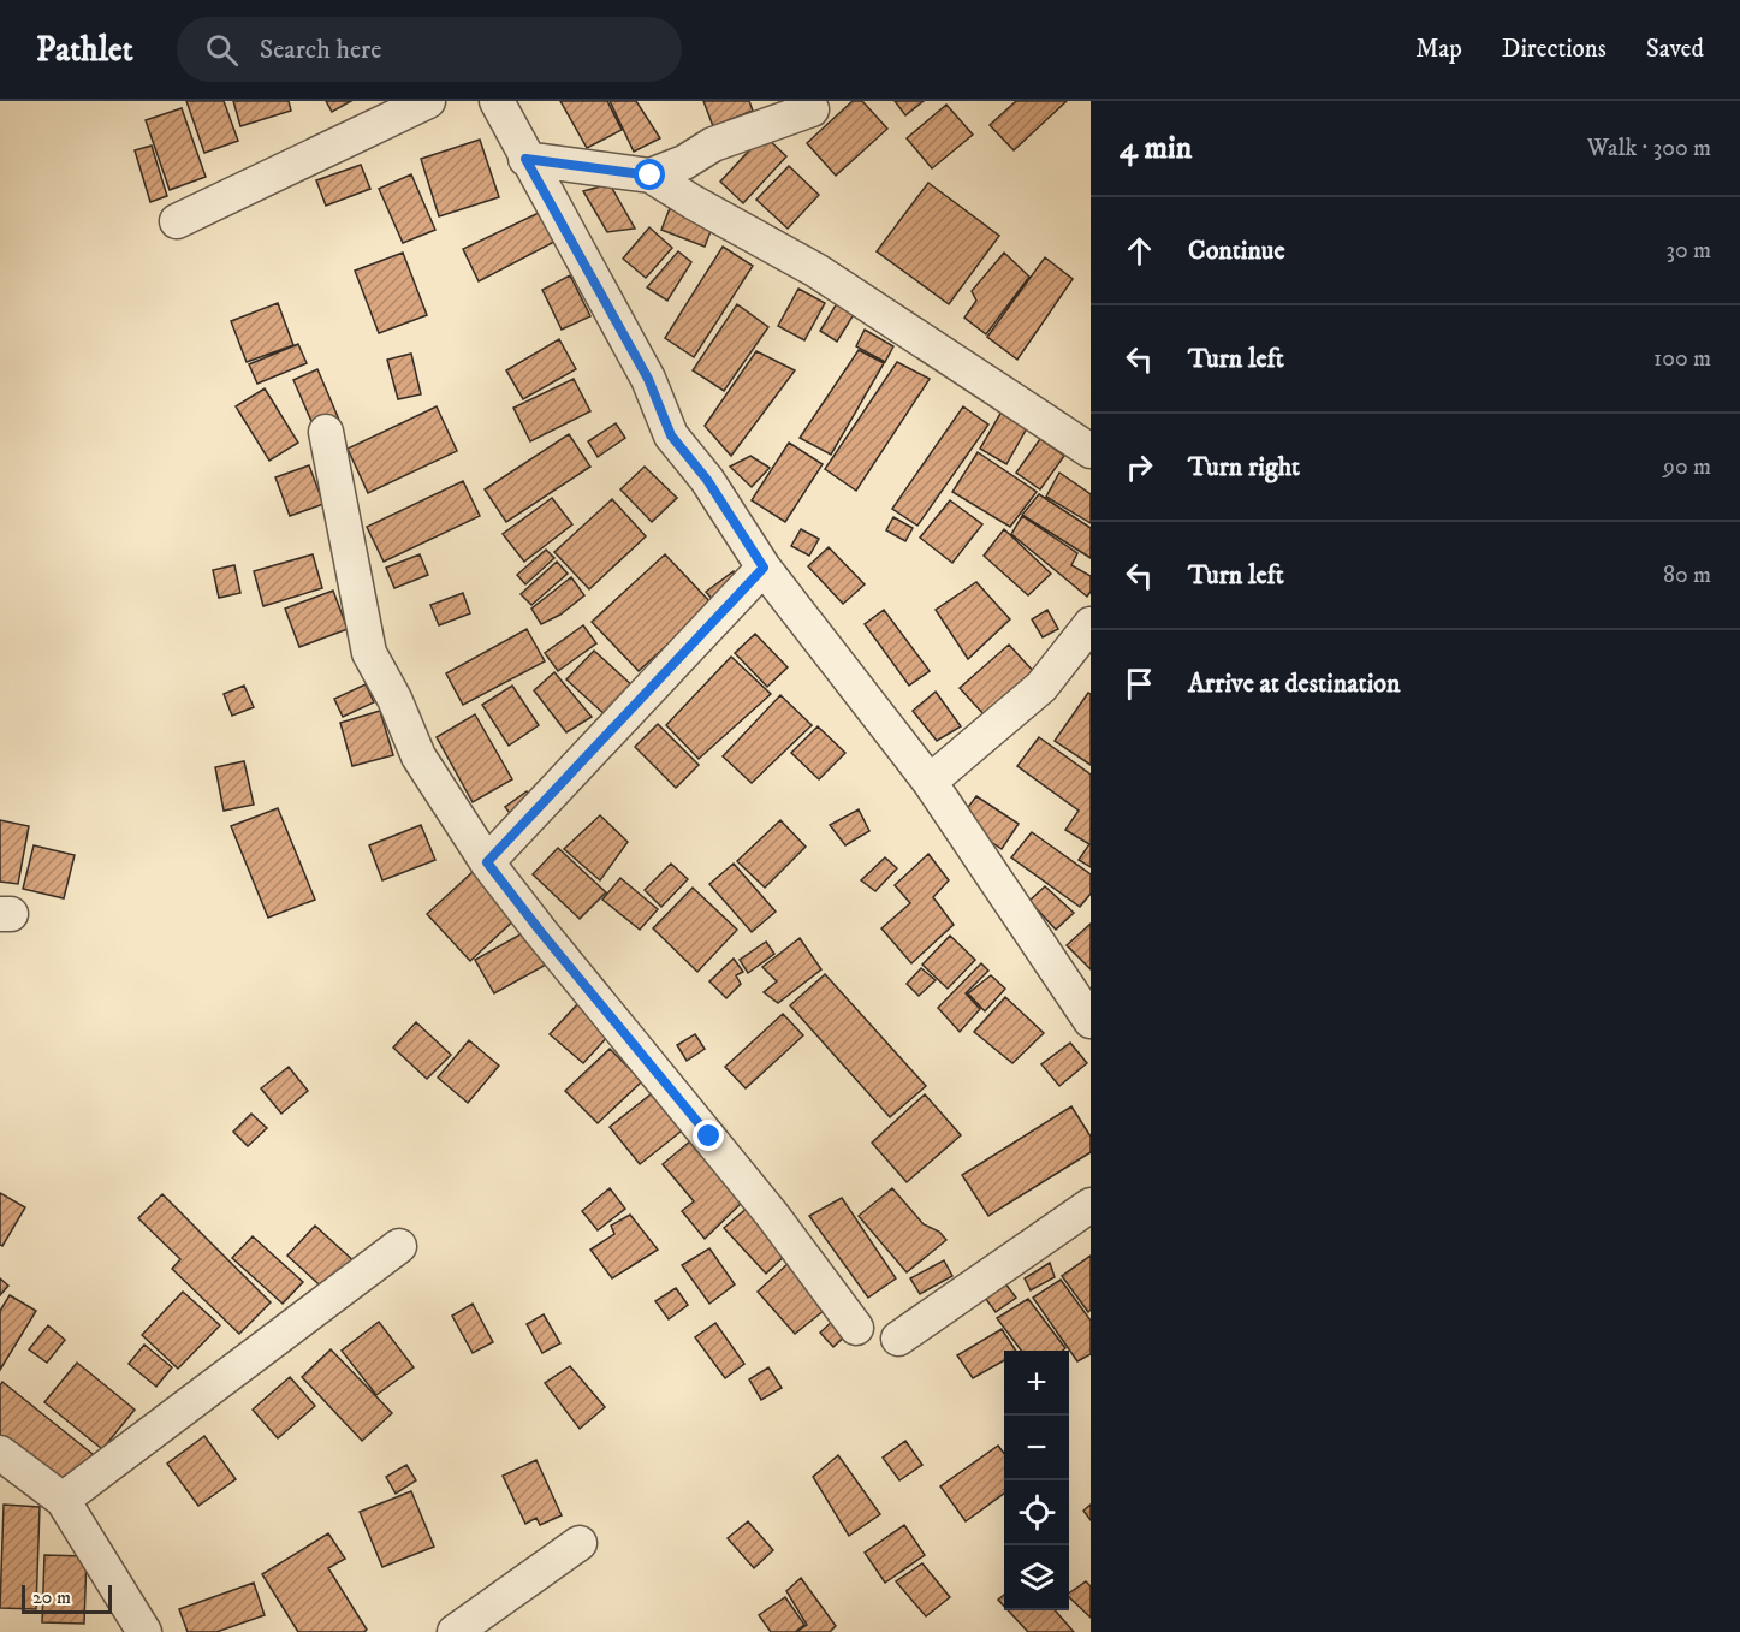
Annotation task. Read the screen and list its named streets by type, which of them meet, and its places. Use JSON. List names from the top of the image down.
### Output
{
  "scale_bar": "20 m",
  "page": {
    "header": "Pathlet",
    "search": "Search here",
    "nav": ["Map", "Directions", "Saved"],
    "heading": ["4 min", "Walk · 300 m"],
    "list": [
      ["Continue", "30 m"],
      ["Turn left", "100 m"],
      ["Turn right", "90 m"],
      ["Turn left", "80 m"],
      "Arrive at destination"
    ],
    "map_buttons": ["+", "−"],
    "scale": "20 m"
  }
}
